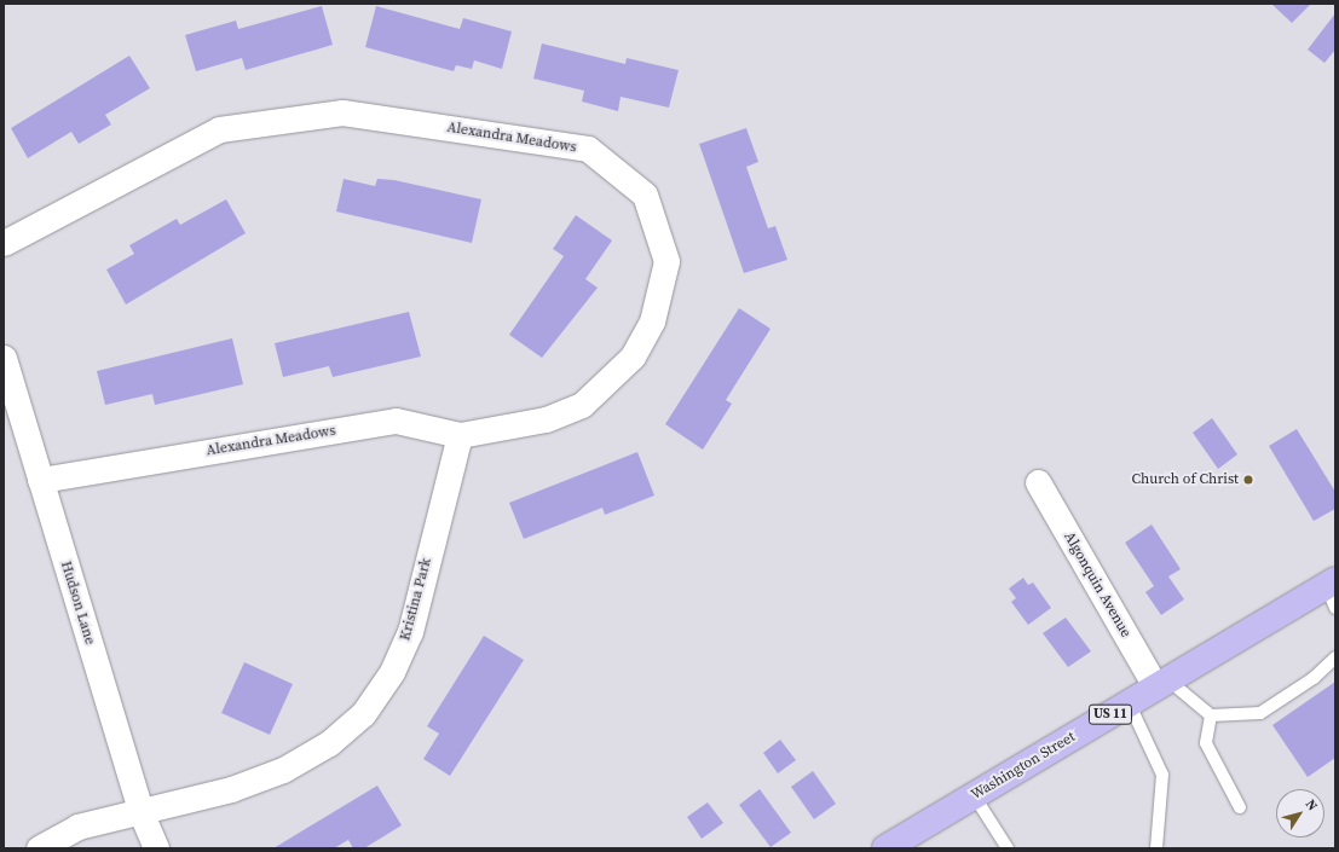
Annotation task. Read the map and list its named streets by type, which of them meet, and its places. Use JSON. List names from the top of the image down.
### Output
{
  "streets": {
    "main road": ["US 11", "Washington Street"],
    "street": [
      "Alexandra Meadows",
      "Algonquin Avenue",
      "Kristina Park",
      "Hudson Lane"
    ]
  },
  "crossings": [
    ["Alexandra Meadows", "Kristina Park"],
    ["Alexandra Meadows", "Hudson Lane"],
    ["Algonquin Avenue", "Washington Street"],
    ["Kristina Park", "Hudson Lane"]
  ],
  "places": ["Church of Christ"],
  "north": "top right"
}
